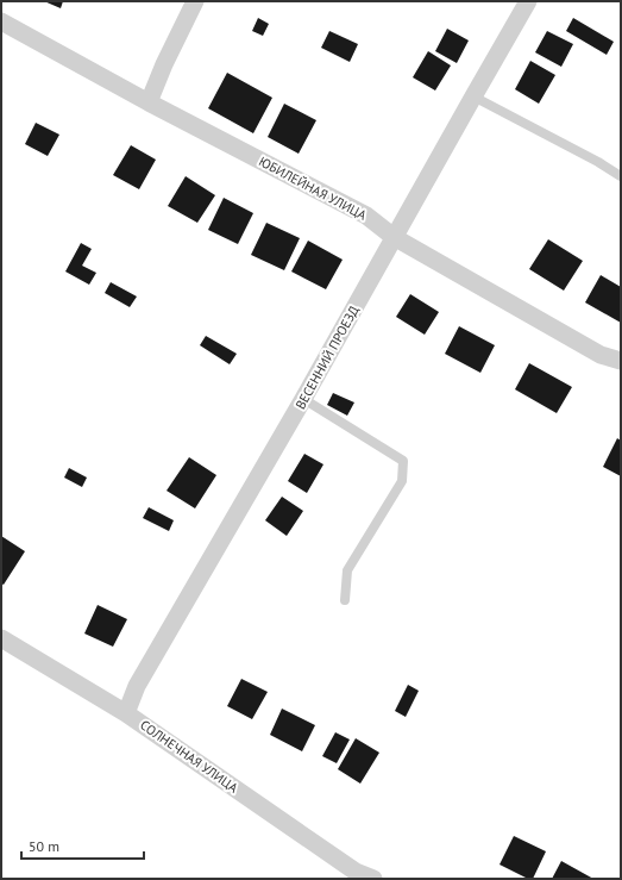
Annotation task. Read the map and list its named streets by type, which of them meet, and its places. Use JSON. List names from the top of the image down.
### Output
{
  "streets": {
    "street": ["ЮБИЛЕЙНАЯ УЛИЦА", "ВЕСЕННИЙ ПРОЕЗД", "СОЛНЕЧНАЯ УЛИЦА"]
  },
  "crossings": [
    ["ЮБИЛЕЙНАЯ УЛИЦА", "ВЕСЕННИЙ ПРОЕЗД"],
    ["ВЕСЕННИЙ ПРОЕЗД", "СОЛНЕЧНАЯ УЛИЦА"]
  ],
  "scale_bar": "50 m"
}
